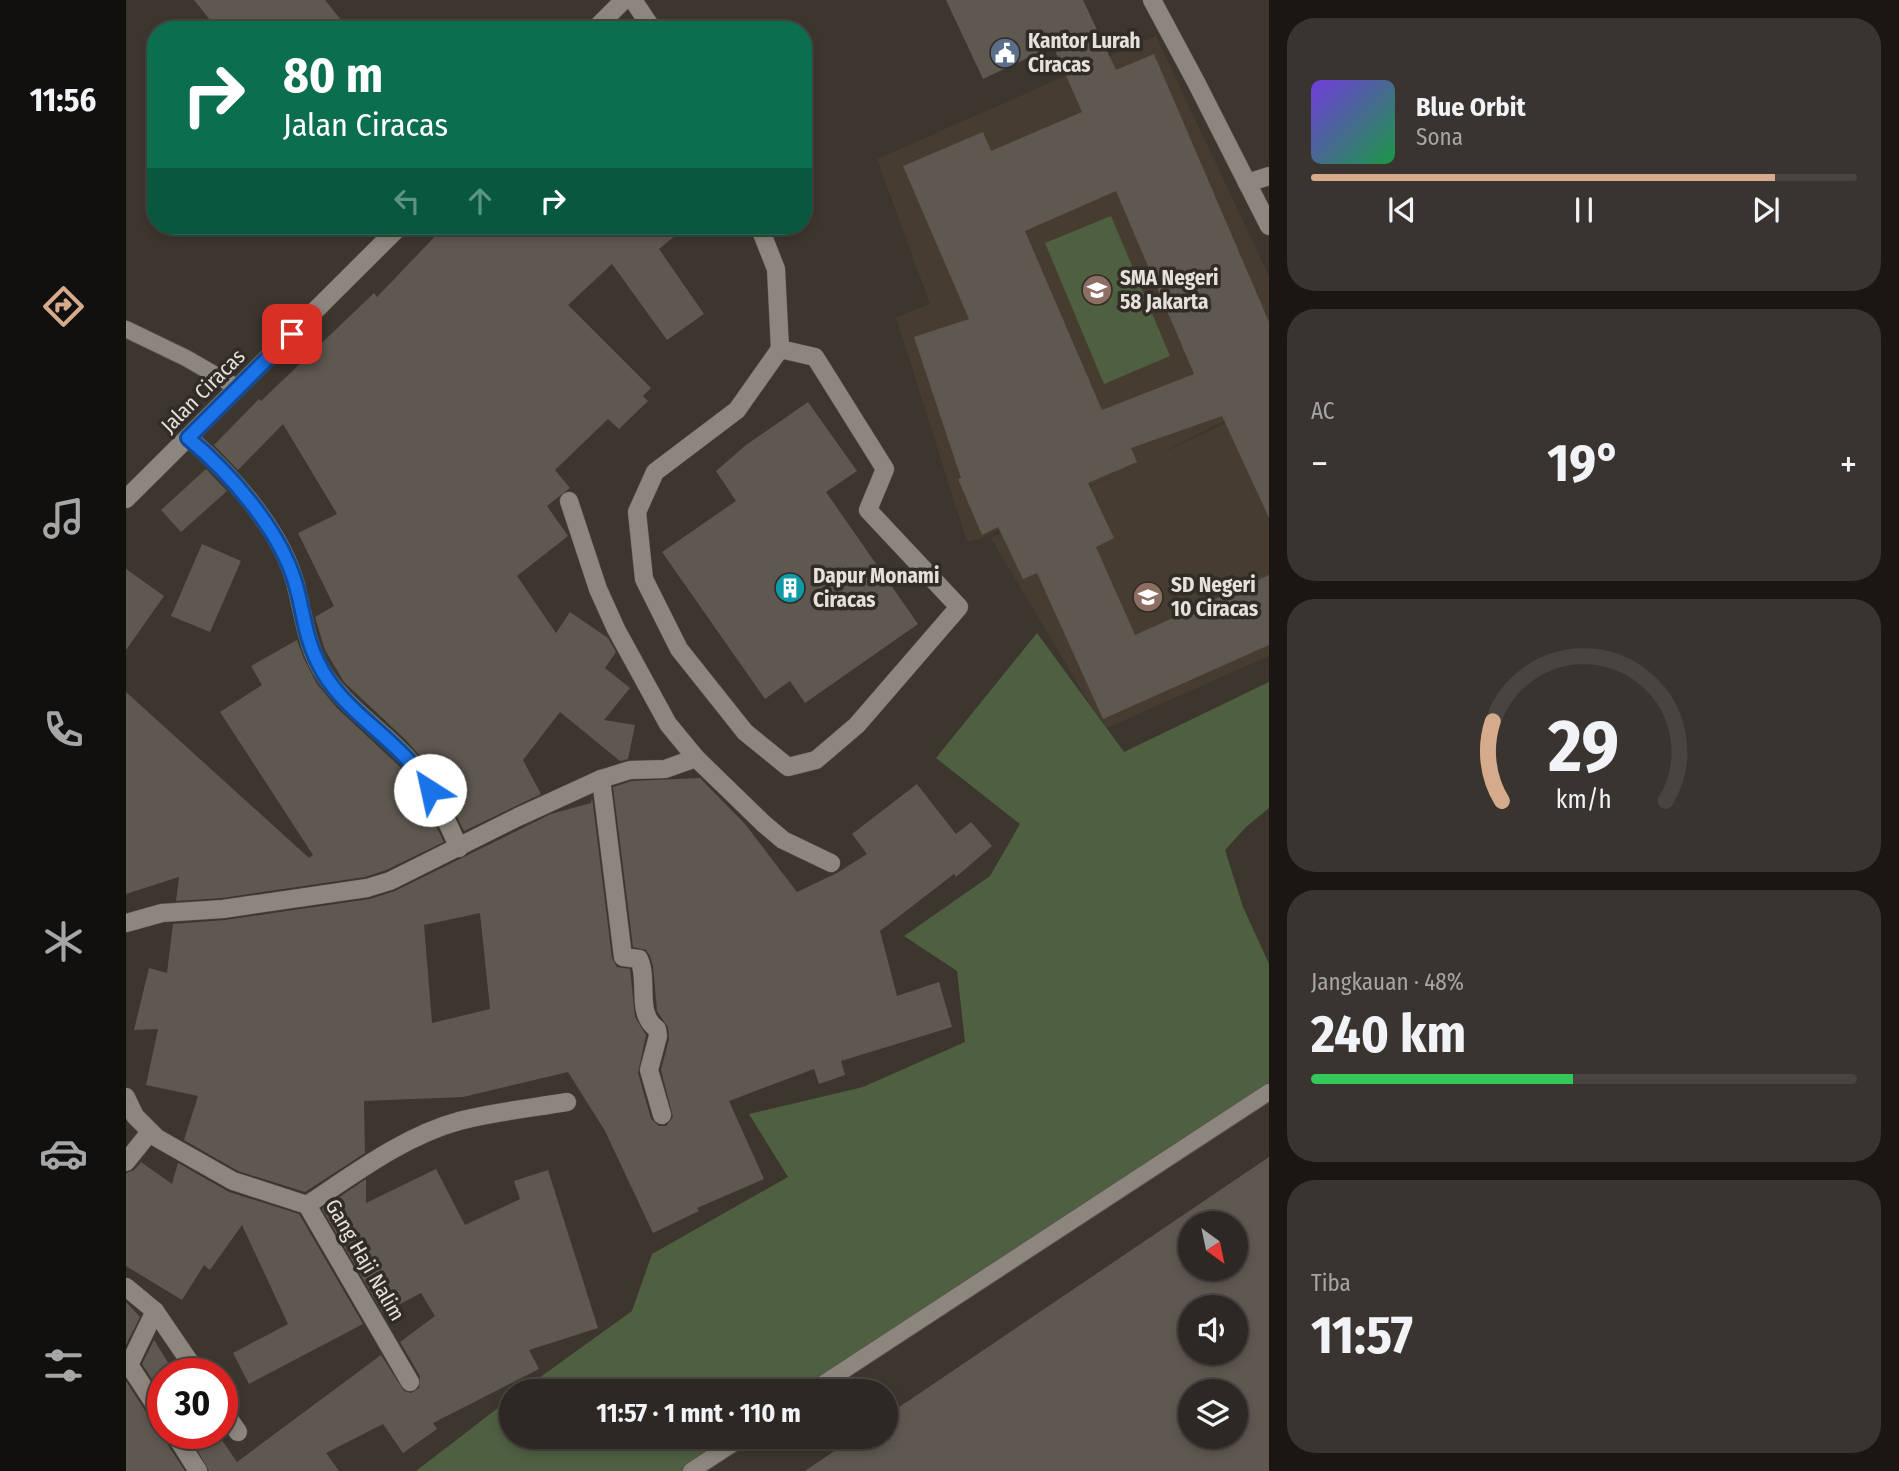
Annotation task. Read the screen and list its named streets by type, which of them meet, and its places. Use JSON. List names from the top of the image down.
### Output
{
  "streets": {
    "street": ["Jalan Ciracas", "Gang Haji Nalim"]
  },
  "places": {
    "public building": ["Kantor Lurah Ciracas"],
    "school or university": ["SMA Negeri 58 Jakarta", "SD Negeri 10 Ciracas"],
    "building": ["Dapur Monami Ciracas"]
  },
  "north": "bottom right",
  "page": {
    "tabs": "11:56",
    "turn": ["80 m", "Jalan Ciracas"],
    "song": ["Blue Orbit", "Sona"],
    "tile": [
      "AC",
      ["Jangkauan · 48%", "240 km"],
      ["Tiba", "11:57"]
    ],
    "heat": ["−", "19°", "+"],
    "limit": "30",
    "trip": "11:57 · 1 mnt · 110 m",
    "gauge": ["29", "km/h"]
  }
}
